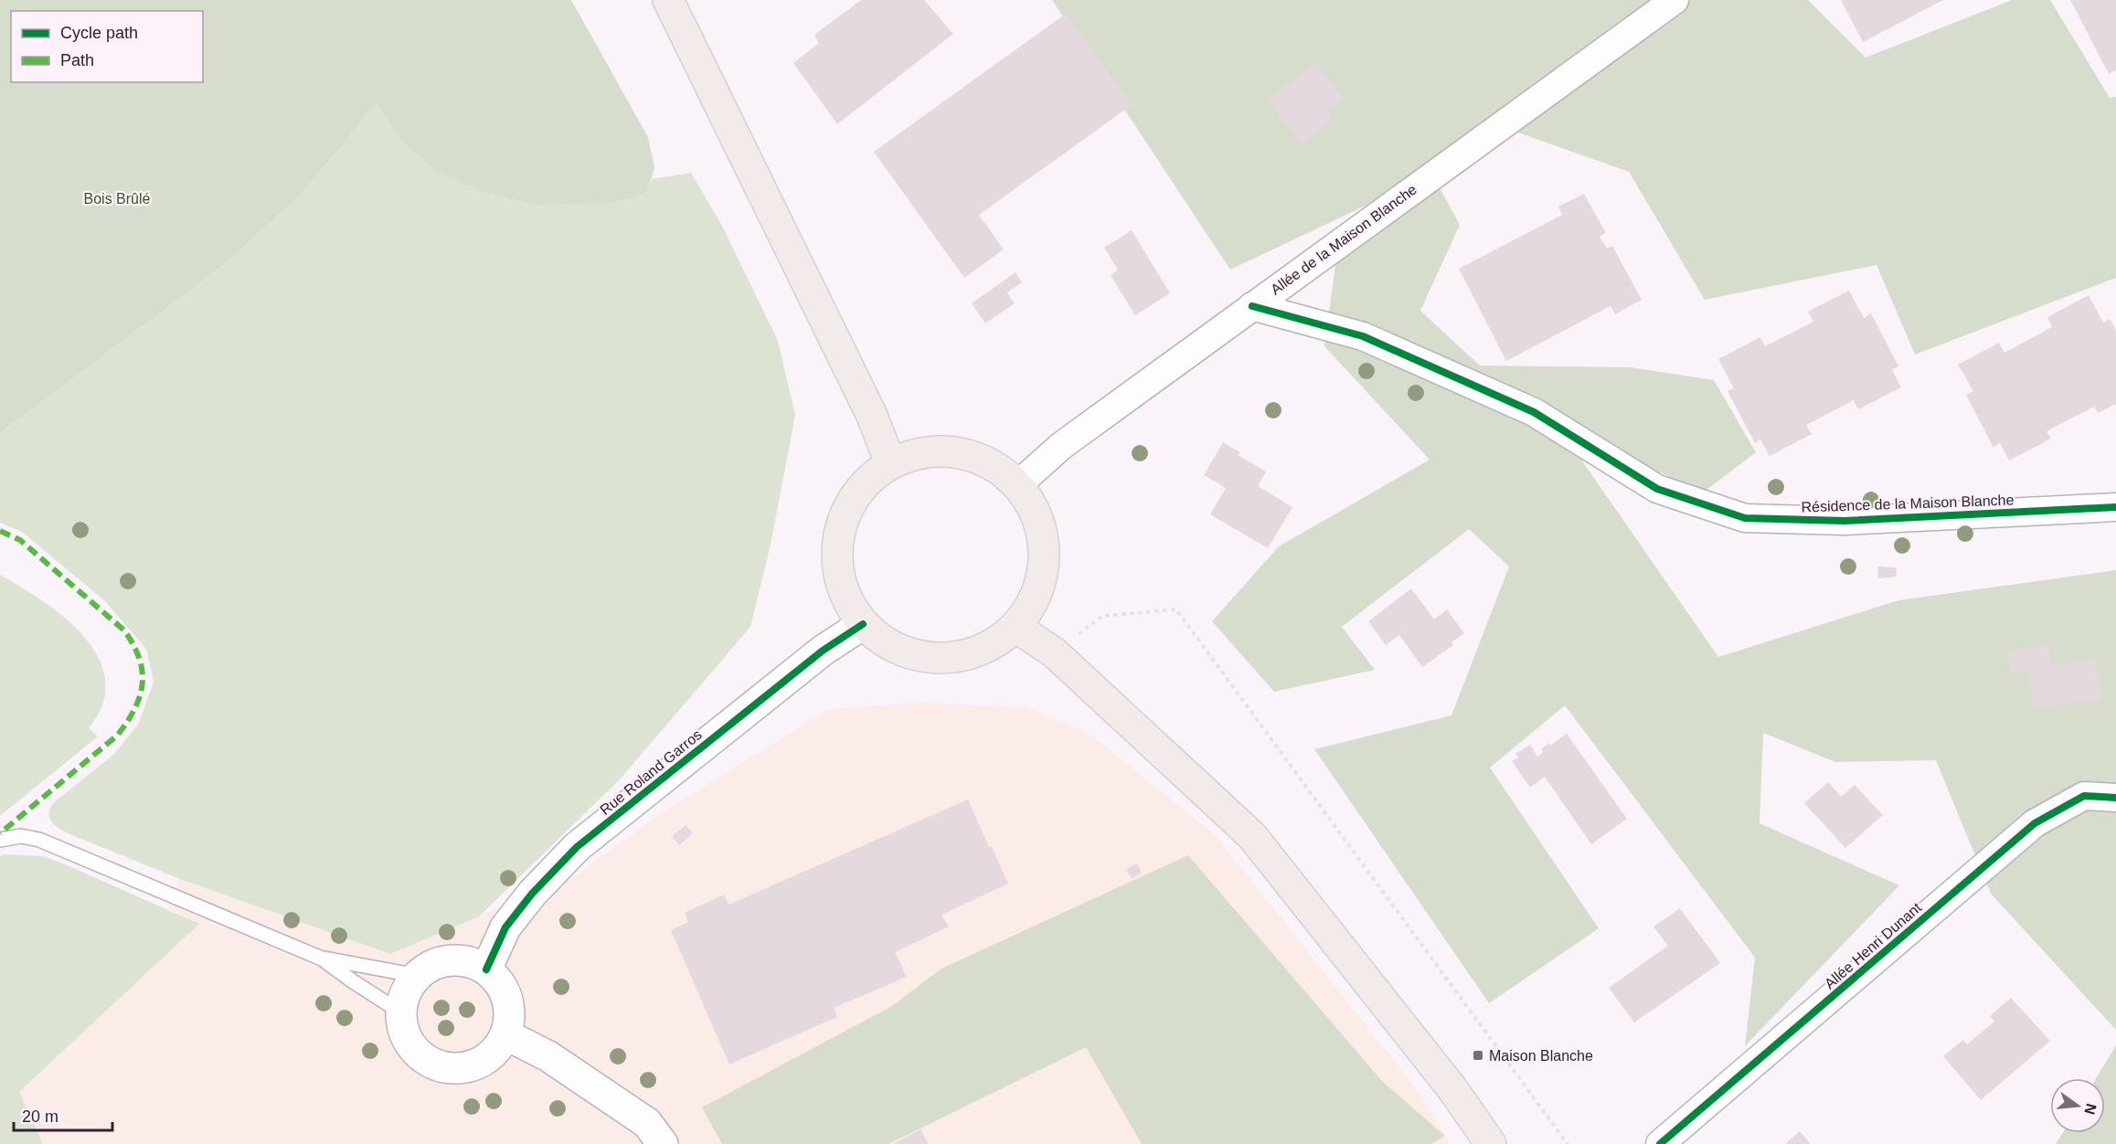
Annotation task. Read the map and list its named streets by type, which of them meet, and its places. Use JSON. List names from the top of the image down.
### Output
{
  "streets": {
    "street": [
      "Allée de la Maison Blanche",
      "Résidence de la Maison Blanche",
      "Rue Roland Garros",
      "Allée Henri Dunant"
    ]
  },
  "crossings": [
    ["Allée de la Maison Blanche", "Résidence de la Maison Blanche"]
  ],
  "parks": ["Bois Brûlé"],
  "places": {
    "transit": ["Maison Blanche"]
  },
  "legend": ["Cycle path", "Path"],
  "scale_bar": "20 m",
  "north": "right"
}
